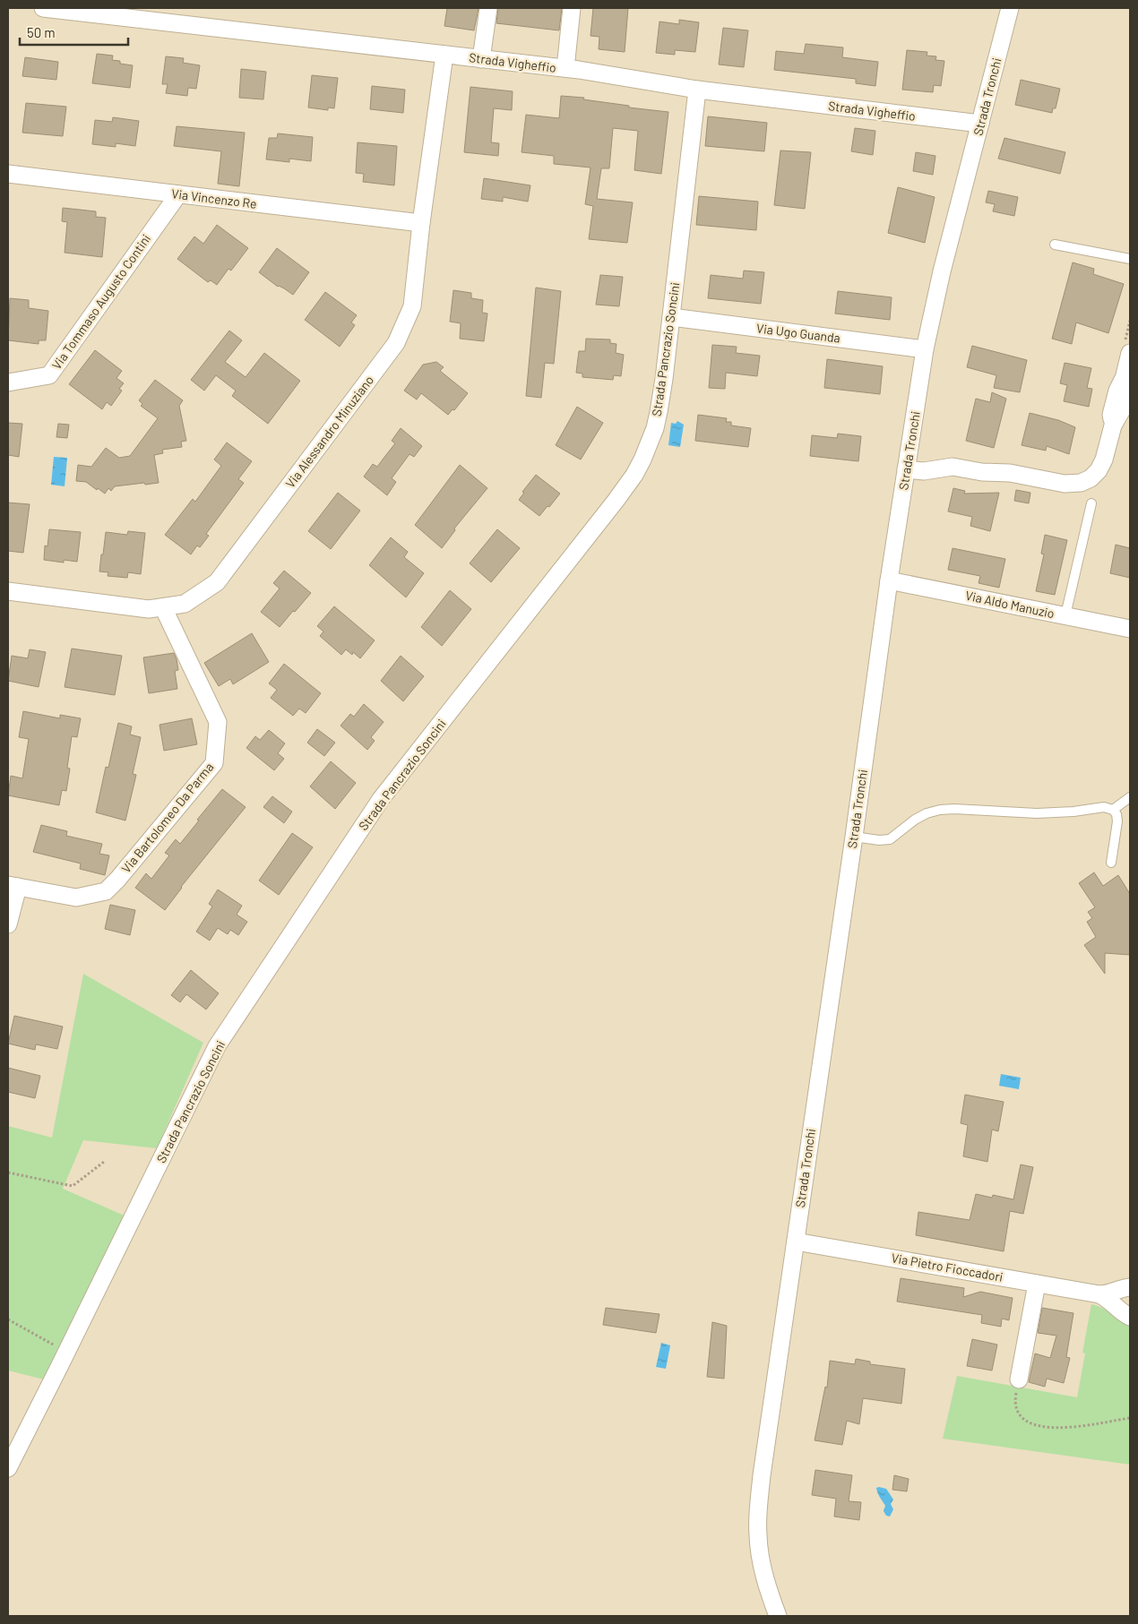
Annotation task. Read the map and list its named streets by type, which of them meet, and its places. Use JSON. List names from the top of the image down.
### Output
{
  "streets": {
    "street": [
      "Strada Vigheffio",
      "Strada Tronchi",
      "Via Vincenzo Re",
      "Via Tommaso Augusto Contini",
      "Via Ugo Guanda",
      "Strada Pancrazio Soncini",
      "Via Alessandro Minuziano",
      "Via Aldo Manuzio",
      "Via Bartolomeo Da Parma",
      "Via Pietro Fioccadori"
    ]
  },
  "crossings": [
    ["Strada Vigheffio", "Strada Tronchi"],
    ["Strada Vigheffio", "Strada Pancrazio Soncini"],
    ["Strada Vigheffio", "Via Alessandro Minuziano"],
    ["Strada Tronchi", "Via Ugo Guanda"],
    ["Strada Tronchi", "Via Aldo Manuzio"],
    ["Strada Tronchi", "Via Pietro Fioccadori"],
    ["Via Vincenzo Re", "Via Tommaso Augusto Contini"],
    ["Via Vincenzo Re", "Via Alessandro Minuziano"],
    ["Via Ugo Guanda", "Strada Pancrazio Soncini"],
    ["Via Alessandro Minuziano", "Via Bartolomeo Da Parma"]
  ],
  "scale_bar": "50 m"
}
